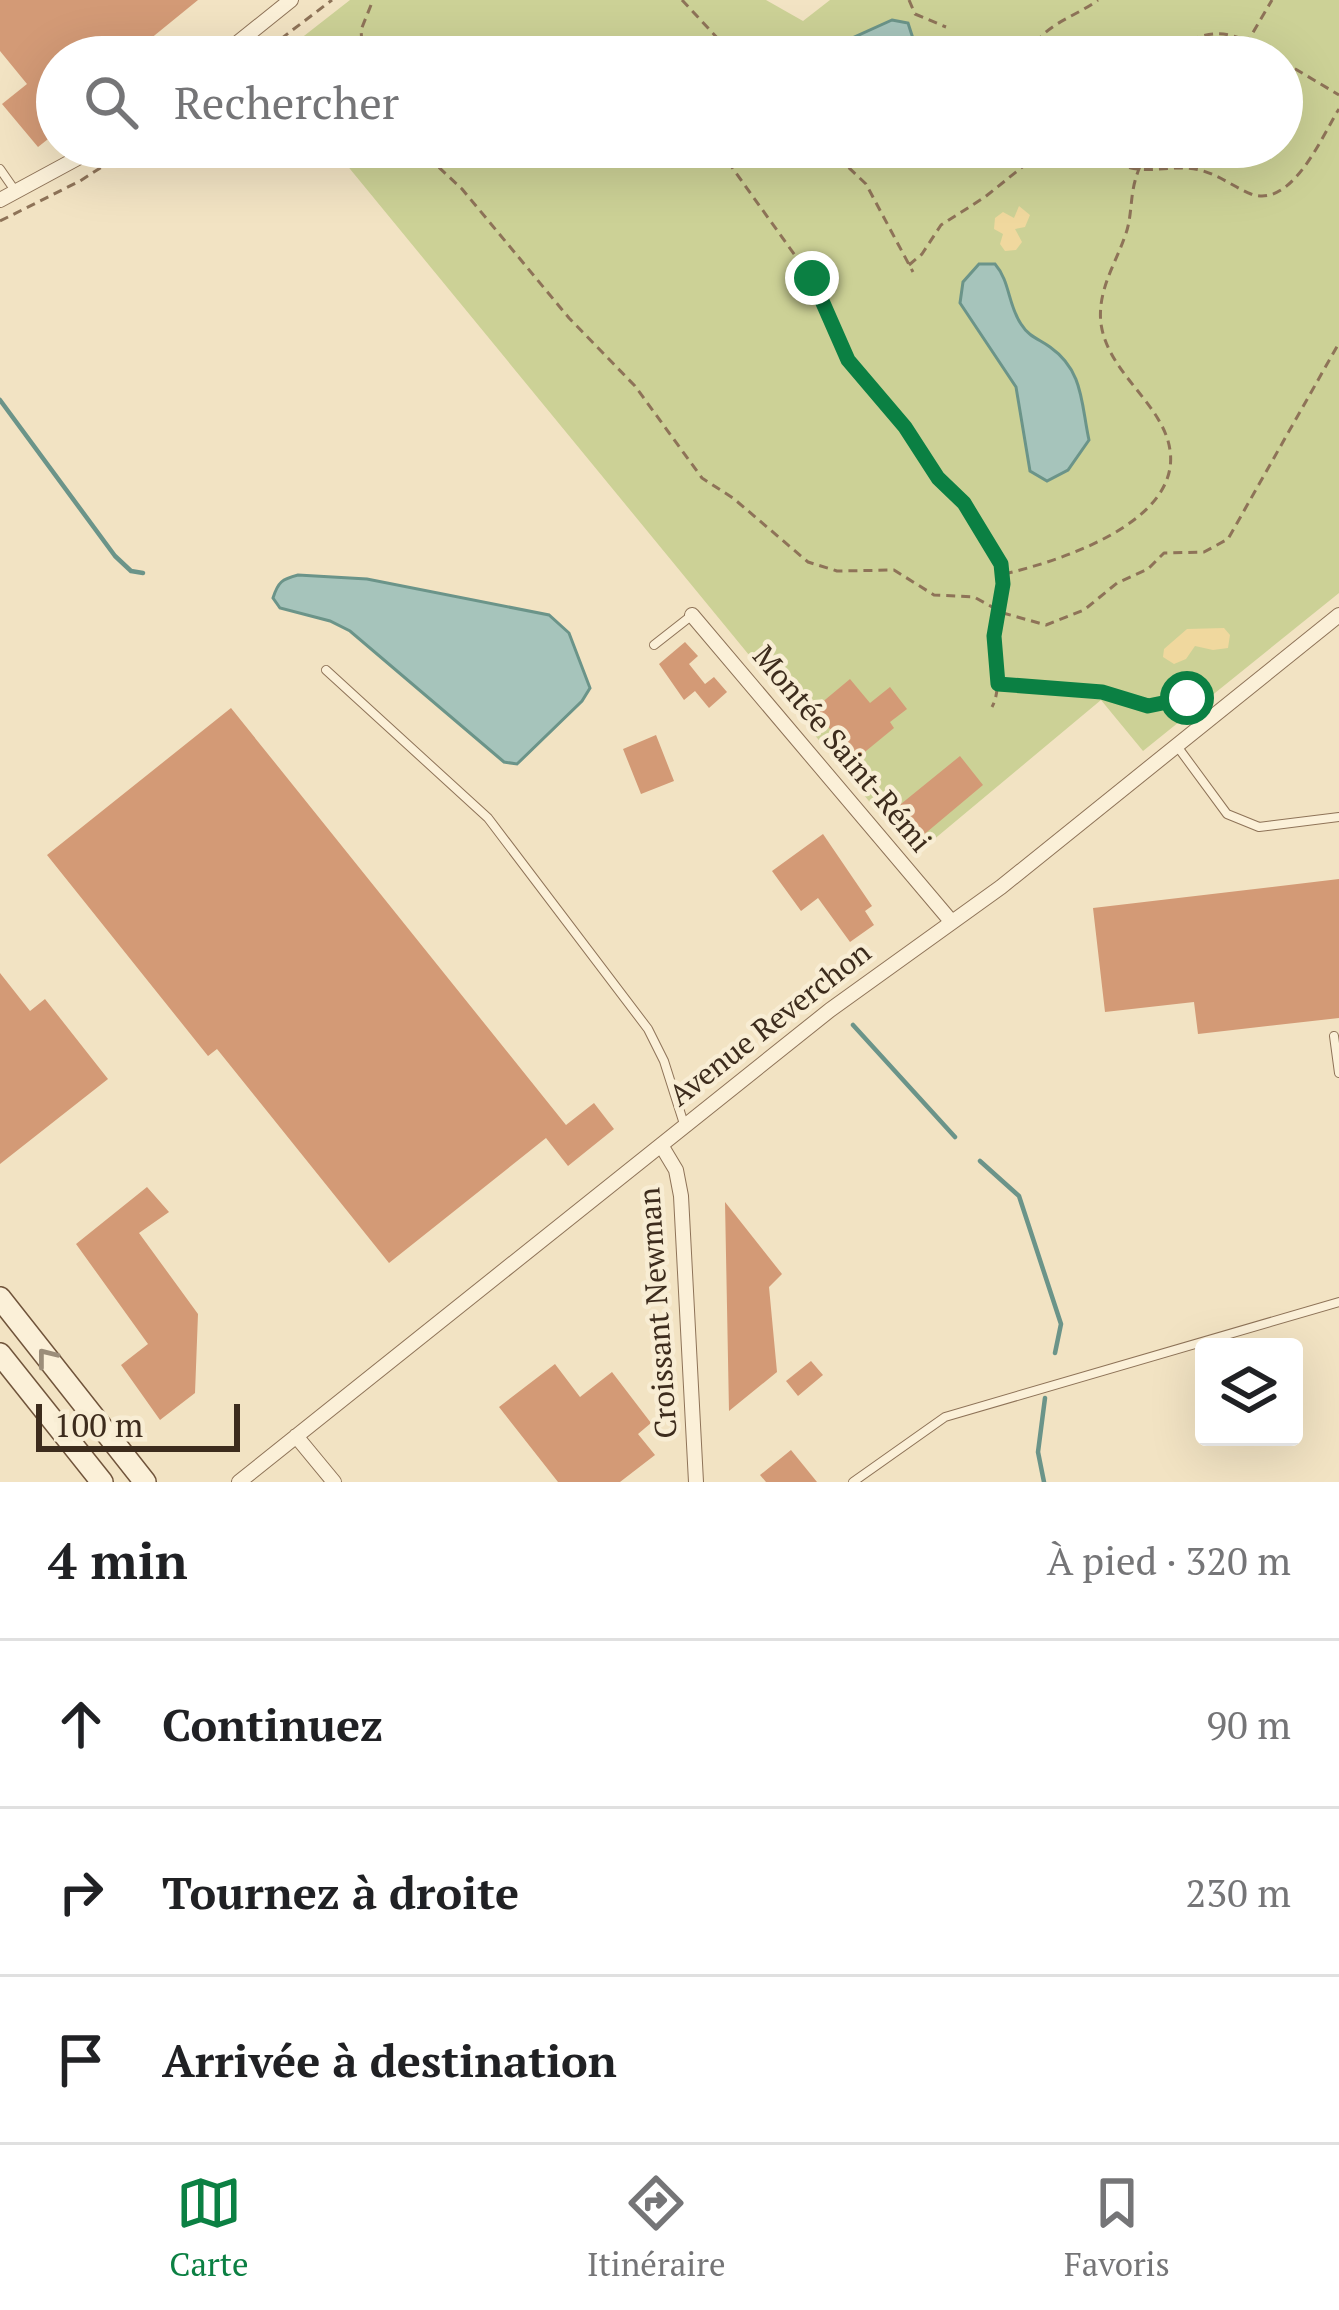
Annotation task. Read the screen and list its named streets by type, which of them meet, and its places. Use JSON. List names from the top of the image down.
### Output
{
  "streets": {
    "street": ["Montée Saint-Rémi", "Avenue Reverchon", "Croissant Newman"]
  },
  "crossings": [
    ["Montée Saint-Rémi", "Avenue Reverchon"],
    ["Avenue Reverchon", "Croissant Newman"]
  ],
  "scale_bar": "100 m",
  "page": {
    "search": "Rechercher",
    "scale": "100 m",
    "heading": ["4 min", "À pied · 320 m"],
    "list": [
      ["Continuez", "90 m"],
      ["Tournez à droite", "230 m"],
      "Arrivée à destination"
    ],
    "nav": ["Carte", "Itinéraire", "Favoris"]
  }
}
